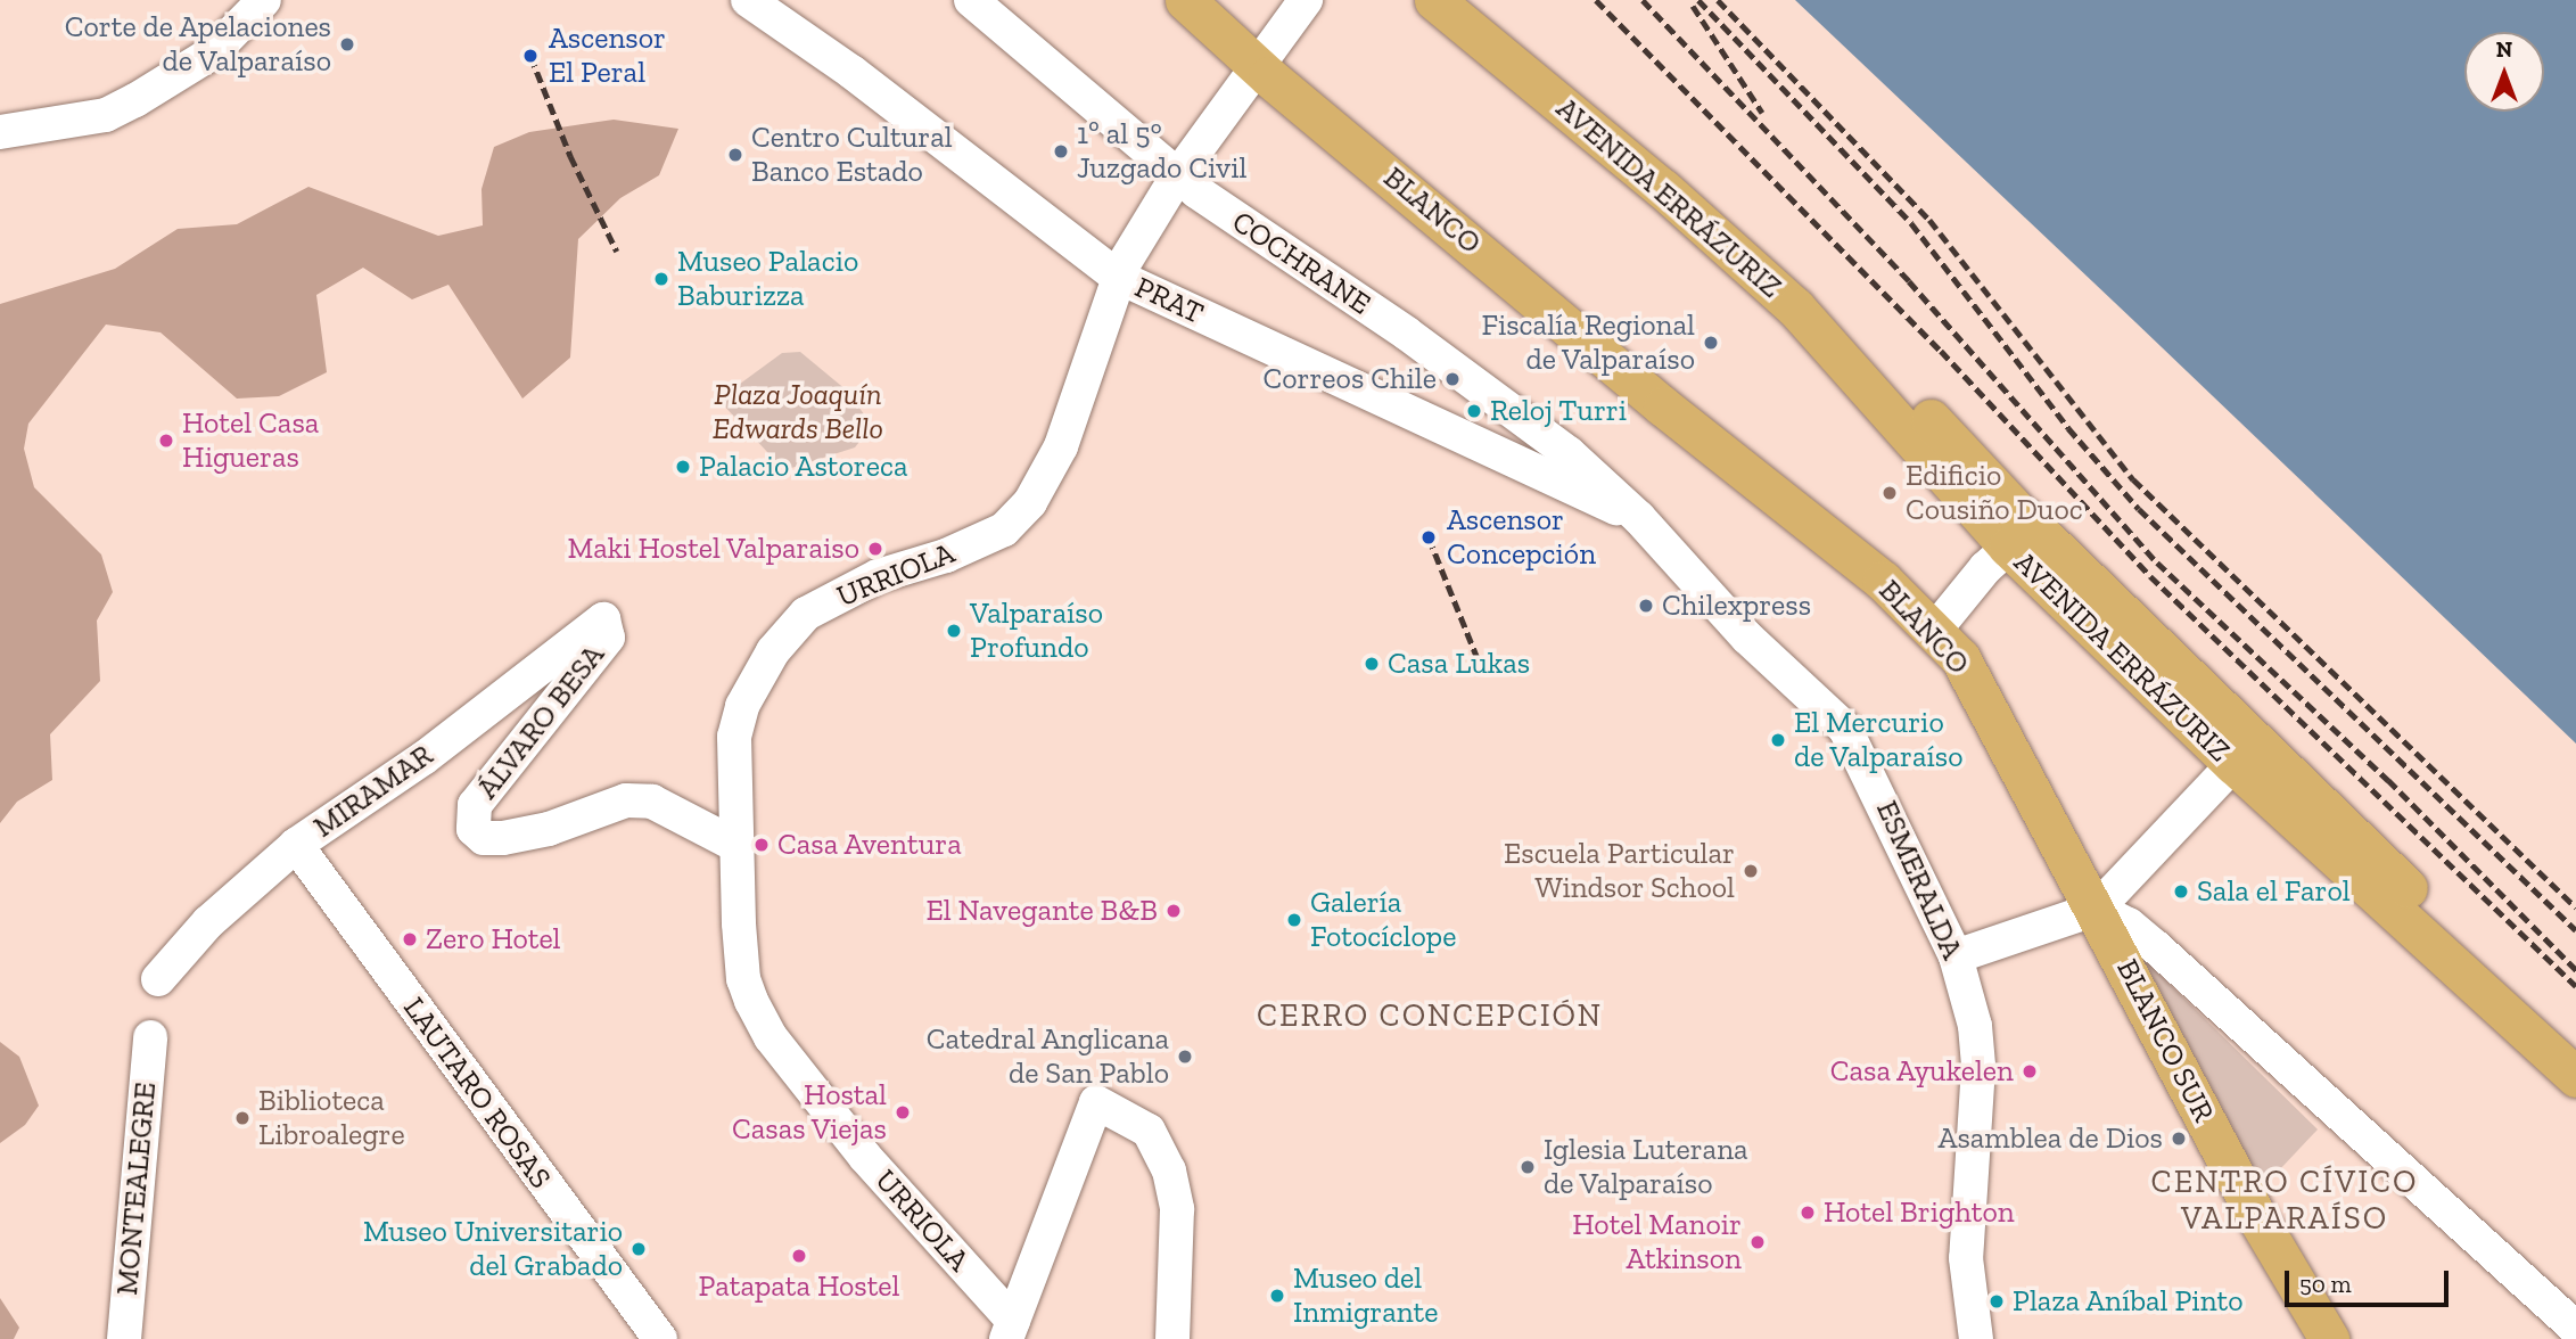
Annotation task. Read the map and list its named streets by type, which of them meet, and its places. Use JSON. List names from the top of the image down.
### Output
{
  "streets": {
    "main road": ["AVENIDA ERRÁZURIZ", "BLANCO", "BLANCO SUR"],
    "street": [
      "COCHRANE",
      "PRAT",
      "URRIOLA",
      "ÁLVARO BESA",
      "MIRAMAR",
      "ESMERALDA",
      "LAUTARO ROSAS",
      "MONTEALEGRE"
    ]
  },
  "crossings": [
    ["BLANCO", "URRIOLA"],
    ["BLANCO", "BLANCO SUR"],
    ["COCHRANE", "PRAT"],
    ["COCHRANE", "URRIOLA"],
    ["COCHRANE", "ESMERALDA"],
    ["PRAT", "URRIOLA"],
    ["PRAT", "ESMERALDA"],
    ["URRIOLA", "ÁLVARO BESA"],
    ["ÁLVARO BESA", "MIRAMAR"],
    ["MIRAMAR", "LAUTARO ROSAS"]
  ],
  "districts": ["CERRO CONCEPCIÓN", "CENTRO CÍVICO VALPARAÍSO"],
  "parks": ["Plaza Joaquín Edwards Bello"],
  "places": [
    "Corte de Apelaciones de Valparaíso",
    "Ascensor El Peral",
    "1º al 5° Juzgado Civil",
    "Centro Cultural Banco Estado",
    "Museo Palacio Baburizza",
    "Fiscalía Regional de Valparaíso",
    "Correos Chile",
    "Reloj Turri",
    "Hotel Casa Higueras",
    "Palacio Astoreca",
    "Edificio Cousiño Duoc",
    "Ascensor Concepción",
    "Maki Hostel Valparaiso",
    "Chilexpress",
    "Valparaíso Profundo",
    "Casa Lukas",
    "El Mercurio de Valparaíso",
    "Casa Aventura",
    "Escuela Particular Windsor School",
    "Sala el Farol",
    "El Navegante B&B",
    "Galería Fotocíclope",
    "Zero Hotel",
    "Catedral Anglicana de San Pablo",
    "Casa Ayukelen",
    "Hostal Casas Viejas",
    "Biblioteca Libroalegre",
    "Asamblea de Dios",
    "Iglesia Luterana de Valparaíso",
    "Hotel Brighton",
    "Hotel Manoir Atkinson",
    "Museo Universitario del Grabado",
    "Patapata Hostel",
    "Museo del Inmigrante",
    "Plaza Aníbal Pinto"
  ],
  "scale_bar": "50 m",
  "north": "top"
}
